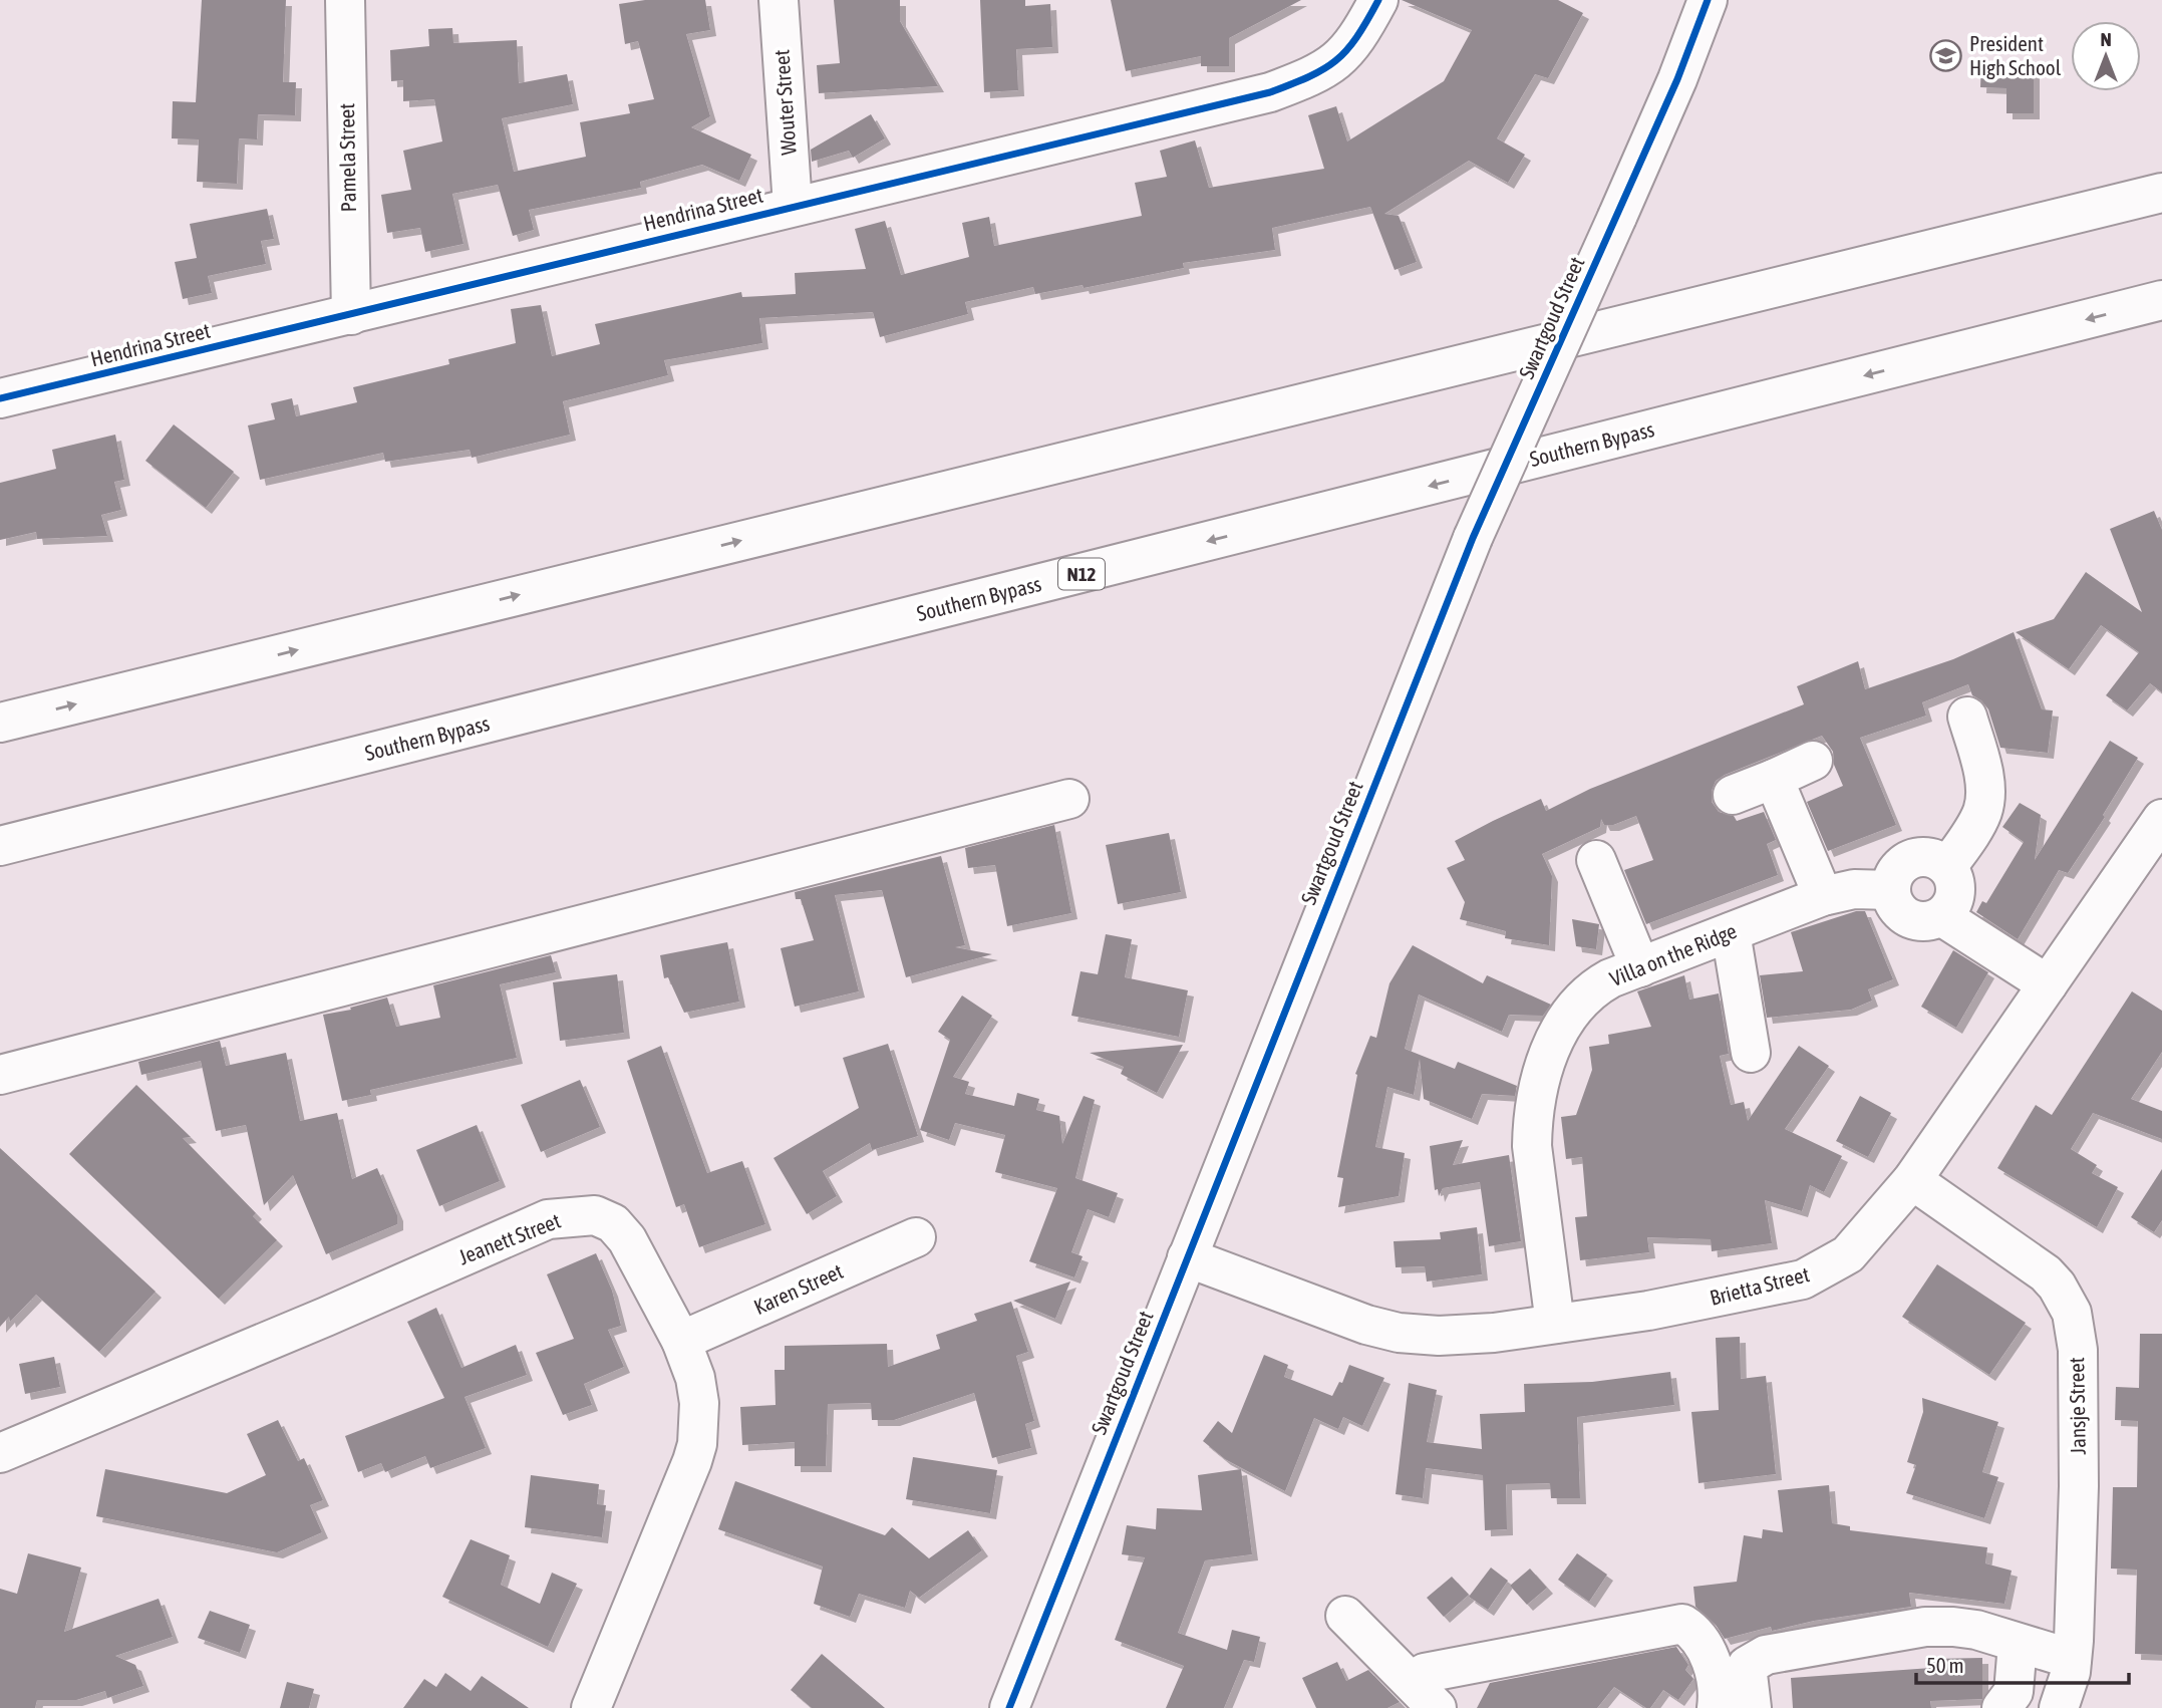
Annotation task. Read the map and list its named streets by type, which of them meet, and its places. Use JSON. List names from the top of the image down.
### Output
{
  "streets": {
    "main road": [
      "Wouter Street",
      "Pamela Street",
      "Hendrina Street",
      "Swartgoud Street",
      "Southern Bypass",
      "N12",
      "Villa on the Ridge",
      "Jeanett Street",
      "Brietta Street",
      "Karen Street",
      "Jansje Street"
    ]
  },
  "crossings": [
    ["Wouter Street", "Hendrina Street"],
    ["Pamela Street", "Hendrina Street"],
    ["Swartgoud Street", "Brietta Street"],
    ["Villa on the Ridge", "Brietta Street"],
    ["Jeanett Street", "Karen Street"],
    ["Brietta Street", "Jansje Street"]
  ],
  "places": {
    "school or university": ["President High School"]
  },
  "scale_bar": "50 m",
  "north": "top"
}
